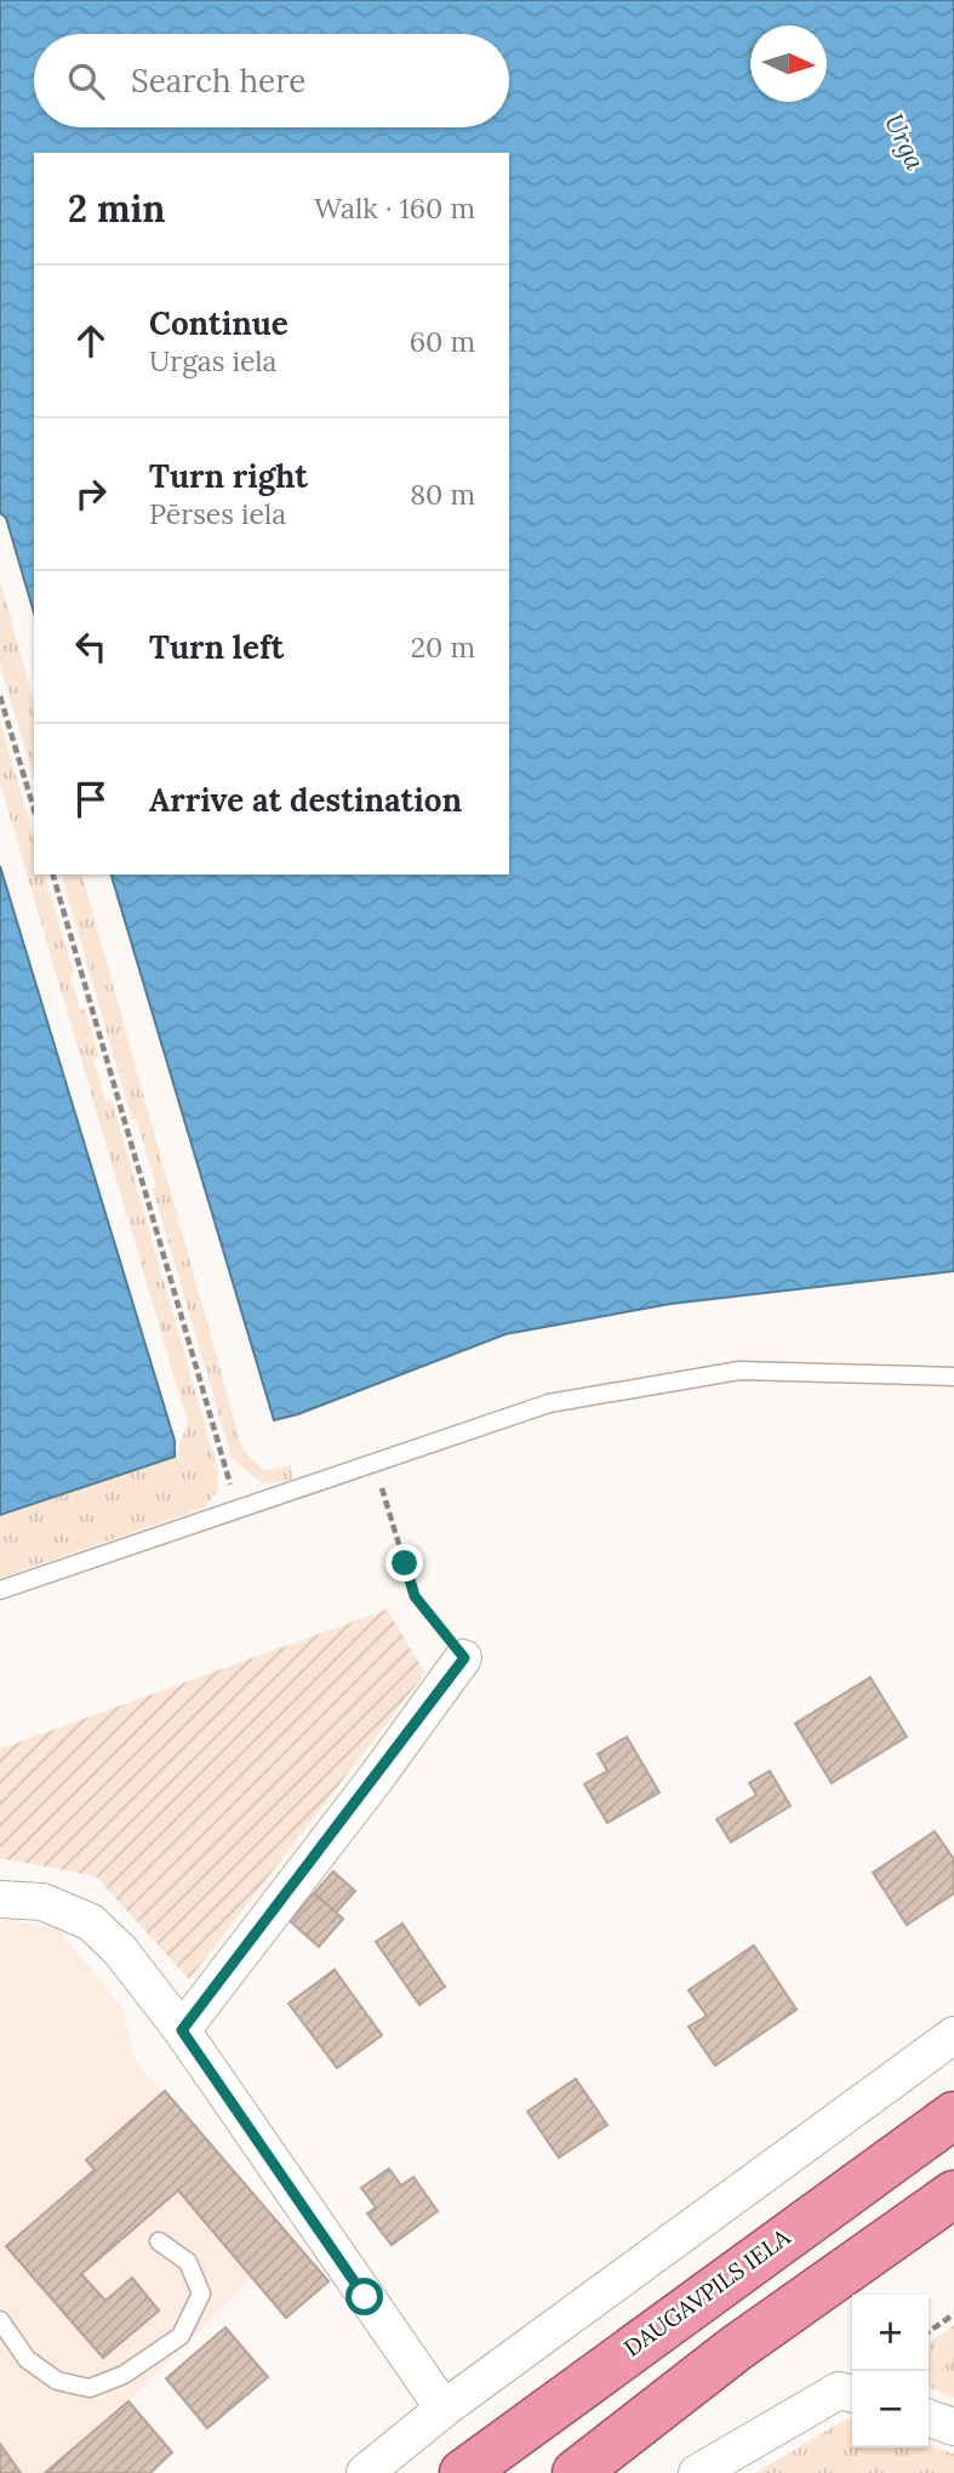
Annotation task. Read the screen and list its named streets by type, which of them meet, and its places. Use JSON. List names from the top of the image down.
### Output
{
  "streets": {
    "highway": ["DAUGAVPILS IELA"]
  },
  "water": ["Urga"],
  "north": "right",
  "page": {
    "search": "Search here",
    "heading": ["2 min", "Walk · 160 m"],
    "list": [
      ["Continue", "Urgas iela", "60 m"],
      ["Turn right", "Pērses iela", "80 m"],
      ["Turn left", "20 m"],
      "Arrive at destination"
    ],
    "map_buttons": ["+", "−"]
  }
}
